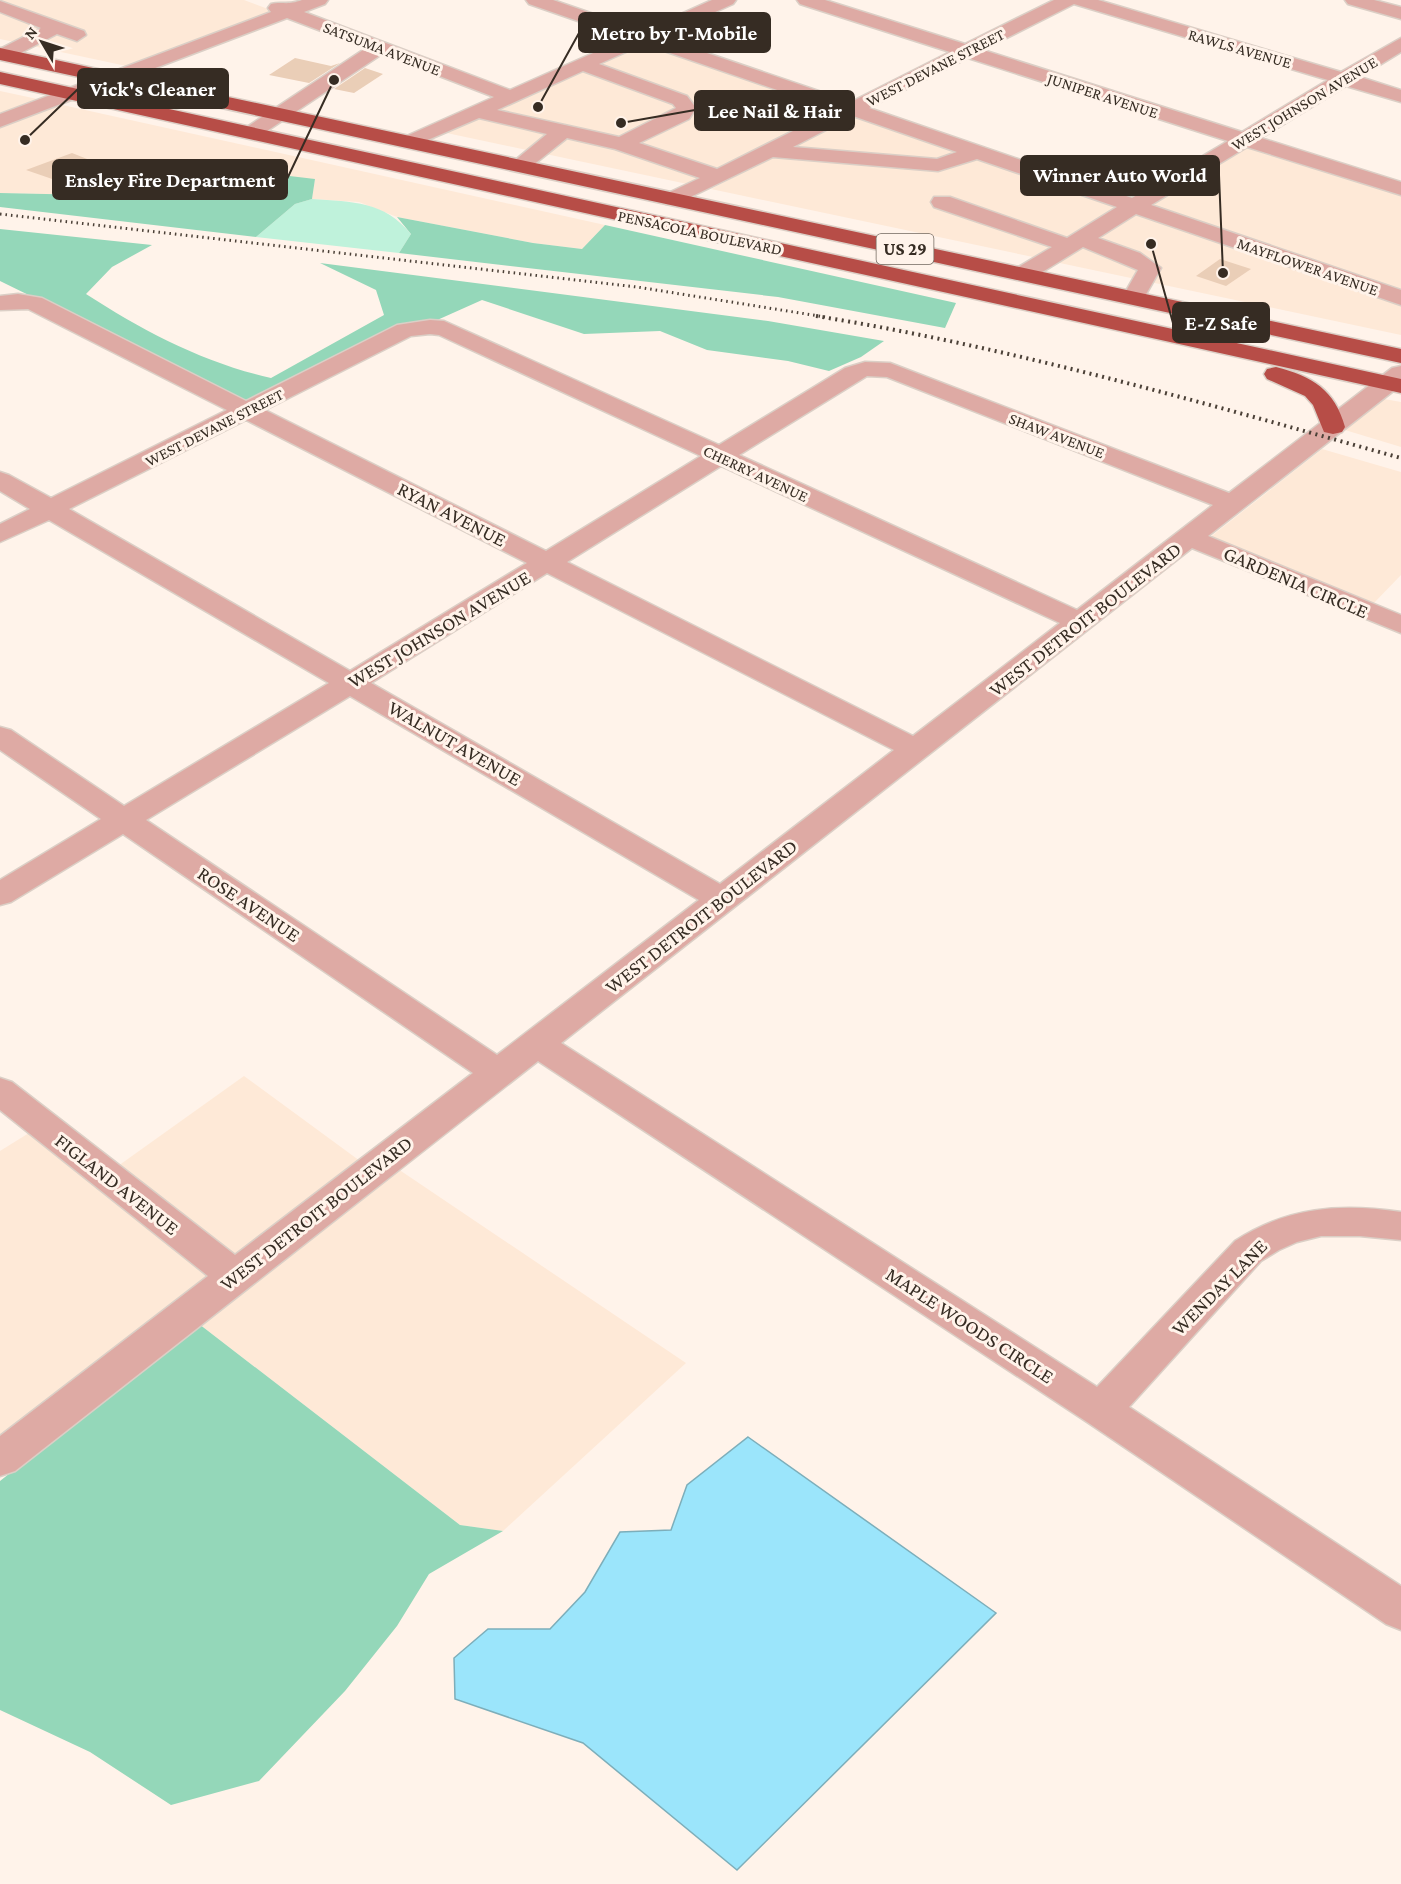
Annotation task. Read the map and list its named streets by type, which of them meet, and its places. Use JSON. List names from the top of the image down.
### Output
{
  "streets": {
    "highway": ["PENSACOLA BOULEVARD", "US 29"],
    "street": [
      "SATSUMA AVENUE",
      "RAWLS AVENUE",
      "WEST DEVANE STREET",
      "JUNIPER AVENUE",
      "WEST JOHNSON AVENUE",
      "MAYFLOWER AVENUE",
      "SHAW AVENUE",
      "CHERRY AVENUE",
      "RYAN AVENUE",
      "GARDENIA CIRCLE",
      "WEST DETROIT BOULEVARD",
      "WALNUT AVENUE",
      "ROSE AVENUE",
      "FIGLAND AVENUE",
      "WENDAY LANE",
      "MAPLE WOODS CIRCLE"
    ]
  },
  "crossings": [
    ["RAWLS AVENUE", "WEST JOHNSON AVENUE"],
    ["WEST DEVANE STREET", "JUNIPER AVENUE"],
    ["WEST DEVANE STREET", "PENSACOLA BOULEVARD"],
    ["WEST DEVANE STREET", "MAYFLOWER AVENUE"],
    ["WEST DEVANE STREET", "CHERRY AVENUE"],
    ["WEST DEVANE STREET", "RYAN AVENUE"],
    ["WEST DEVANE STREET", "WALNUT AVENUE"],
    ["JUNIPER AVENUE", "WEST JOHNSON AVENUE"],
    ["WEST JOHNSON AVENUE", "PENSACOLA BOULEVARD"],
    ["WEST JOHNSON AVENUE", "MAYFLOWER AVENUE"],
    ["WEST JOHNSON AVENUE", "SHAW AVENUE"],
    ["WEST JOHNSON AVENUE", "CHERRY AVENUE"],
    ["WEST JOHNSON AVENUE", "RYAN AVENUE"],
    ["WEST JOHNSON AVENUE", "WALNUT AVENUE"],
    ["WEST JOHNSON AVENUE", "ROSE AVENUE"],
    ["PENSACOLA BOULEVARD", "WEST DETROIT BOULEVARD"],
    ["SHAW AVENUE", "WEST DETROIT BOULEVARD"],
    ["CHERRY AVENUE", "WEST DETROIT BOULEVARD"],
    ["RYAN AVENUE", "WEST DETROIT BOULEVARD"],
    ["GARDENIA CIRCLE", "WEST DETROIT BOULEVARD"],
    ["WEST DETROIT BOULEVARD", "WALNUT AVENUE"],
    ["WEST DETROIT BOULEVARD", "ROSE AVENUE"],
    ["WEST DETROIT BOULEVARD", "FIGLAND AVENUE"],
    ["WEST DETROIT BOULEVARD", "MAPLE WOODS CIRCLE"],
    ["WENDAY LANE", "MAPLE WOODS CIRCLE"]
  ],
  "places": [
    "Ensley Fire Department",
    "Metro by T-Mobile",
    "Lee Nail & Hair",
    "Vick's Cleaner",
    "E-Z Safe",
    "Winner Auto World"
  ],
  "north": "top left"
}
